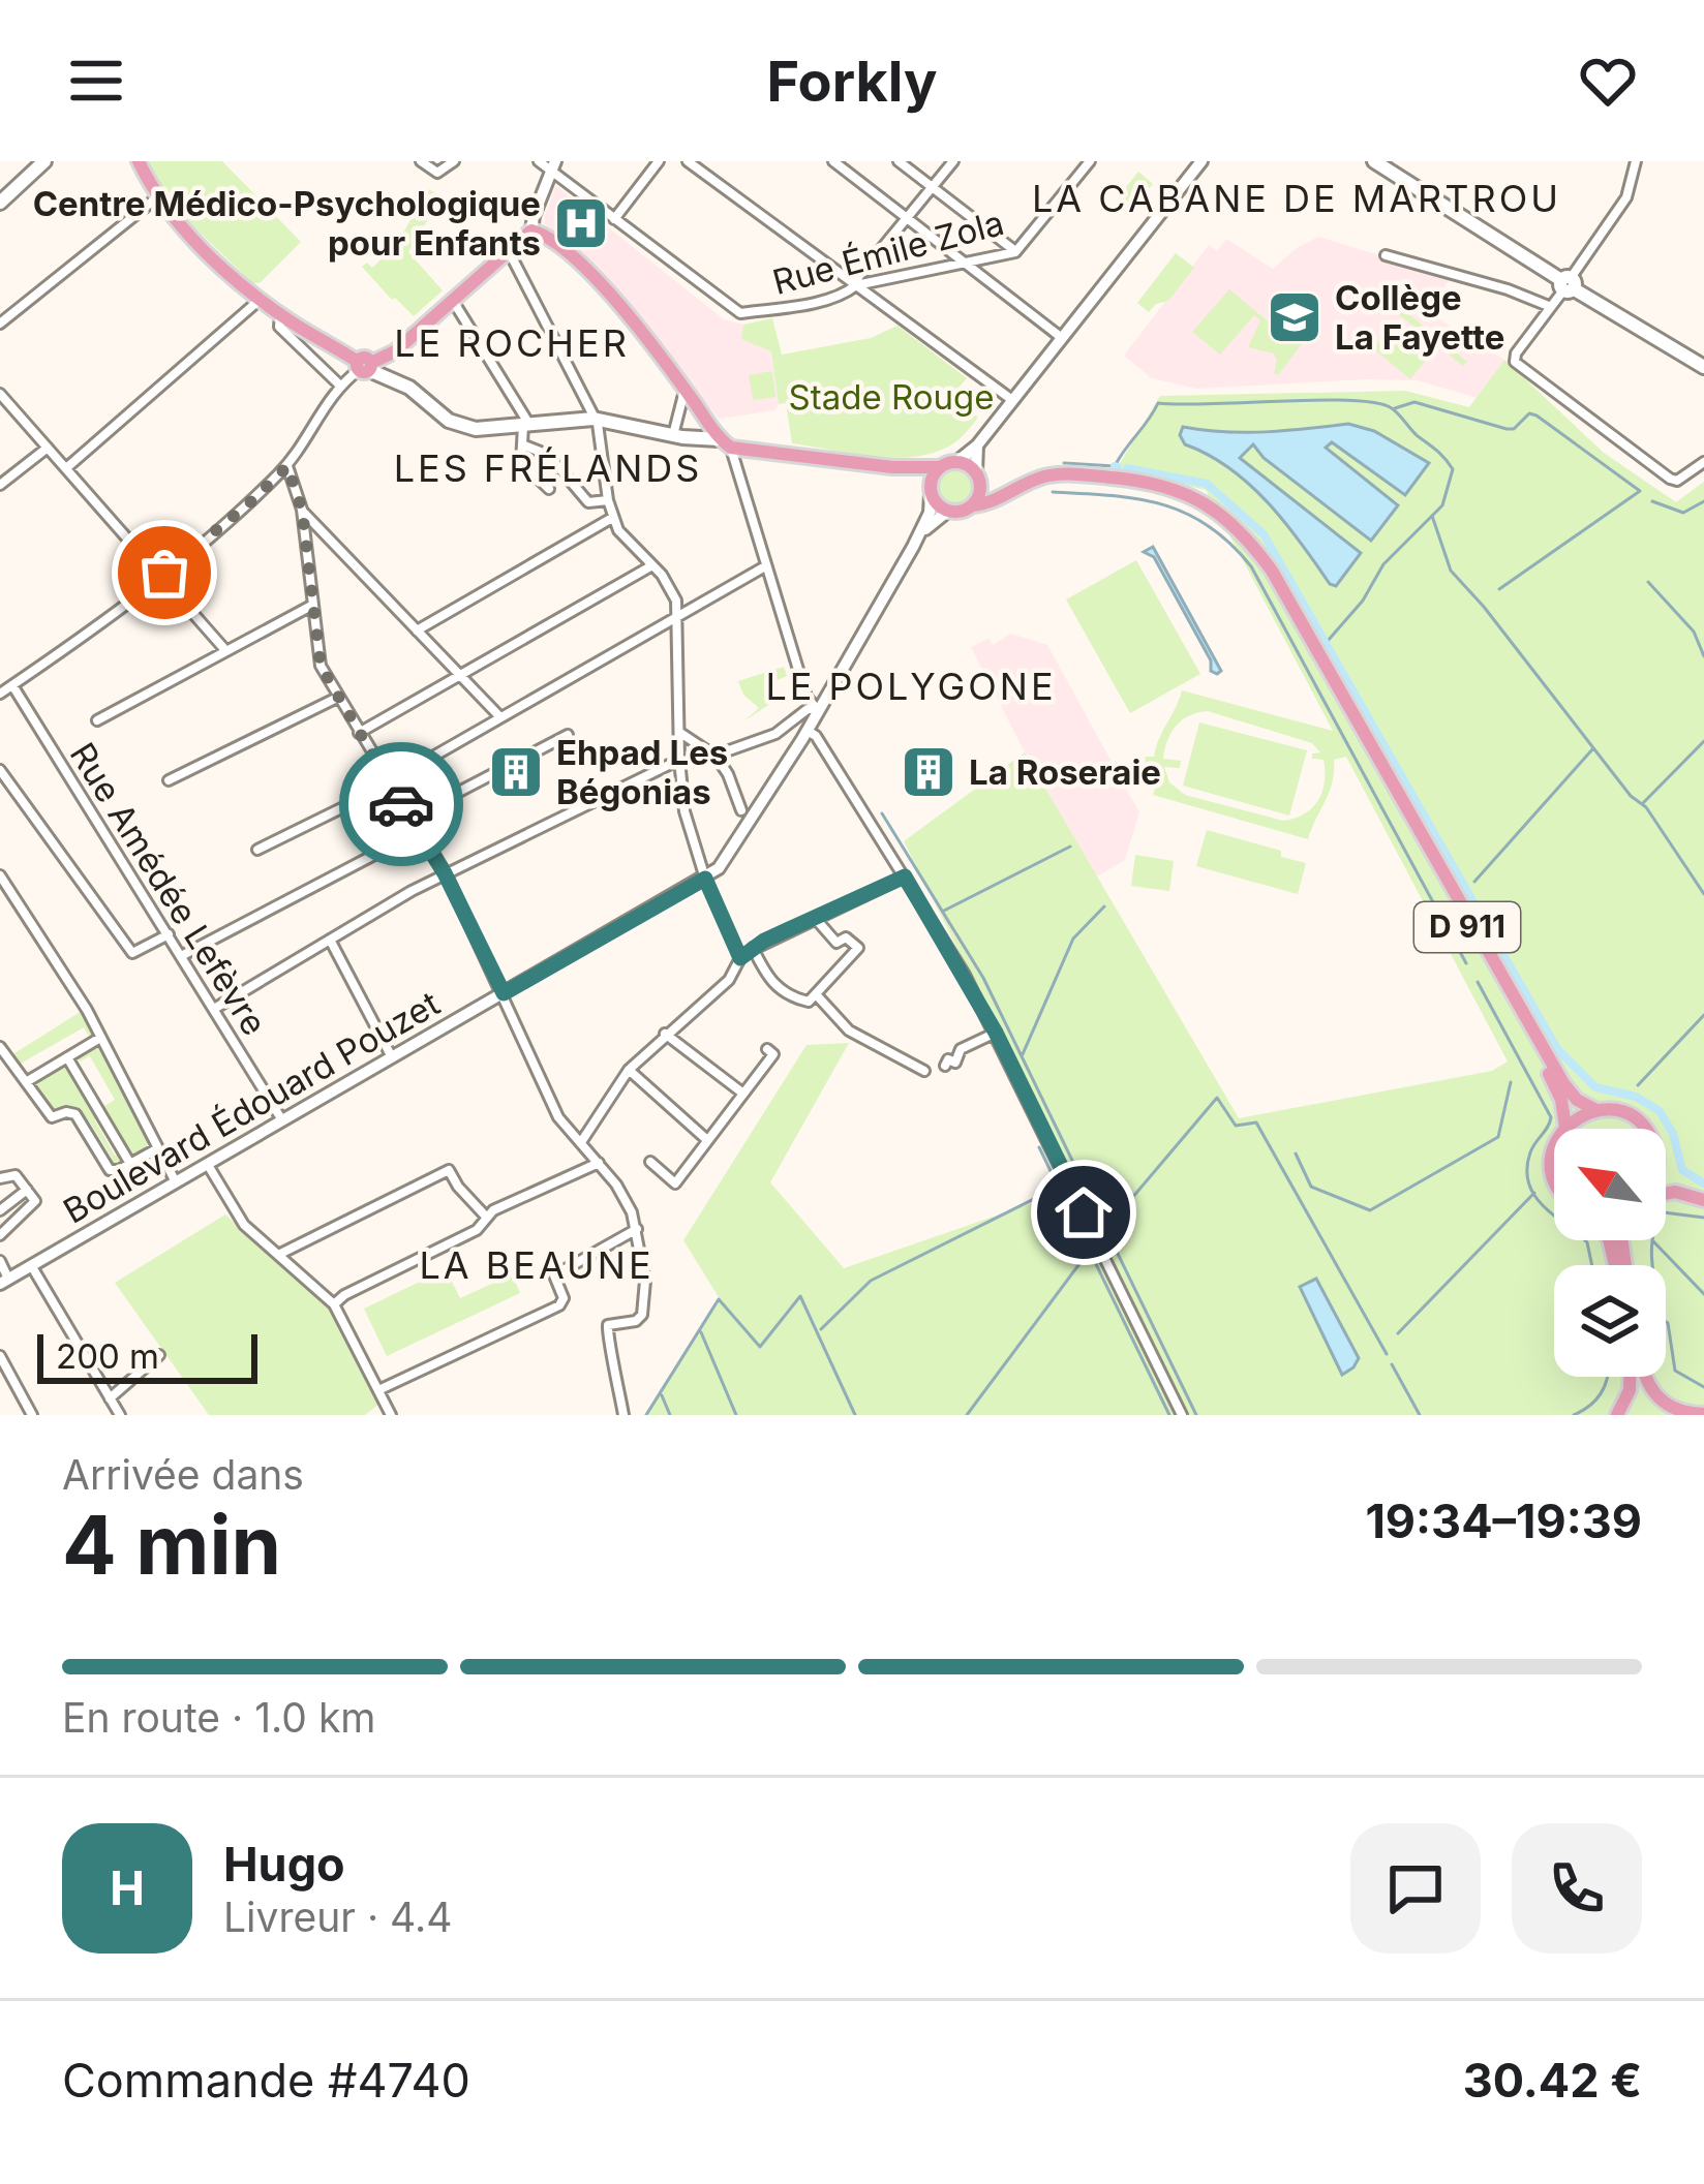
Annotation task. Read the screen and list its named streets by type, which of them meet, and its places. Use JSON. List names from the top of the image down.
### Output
{
  "streets": {
    "main road": ["D 911"],
    "street": ["Rue Émile Zola", "Rue Amédée Lefèvre", "Boulevard Édouard Pouzet"]
  },
  "crossings": [
    ["Rue Amédée Lefèvre", "Boulevard Édouard Pouzet"],
    ["D 911", "Boulevard Édouard Pouzet"]
  ],
  "districts": [
    "LA CABANE DE MARTROU",
    "LE ROCHER",
    "LES FRÉLANDS",
    "LE POLYGONE",
    "LA BEAUNE"
  ],
  "parks": ["Stade Rouge"],
  "places": {
    "hospital": ["Centre Médico-Psychologique pour Enfants"],
    "school or university": ["Collège La Fayette"],
    "building": ["Ehpad Les Bégonias", "La Roseraie"]
  },
  "scale_bar": "200 m",
  "north": "top left",
  "page": {
    "header": "Forkly",
    "scale": "200 m",
    "heading": ["4 min", "Arrivée dans", "19:34–19:39"],
    "panel": [
      "Hugo",
      "Livreur · 4.4",
      "Commande #4740",
      "30.42 €"
    ],
    "bar": "En route · 1.0 km",
    "round": "H"
  }
}
